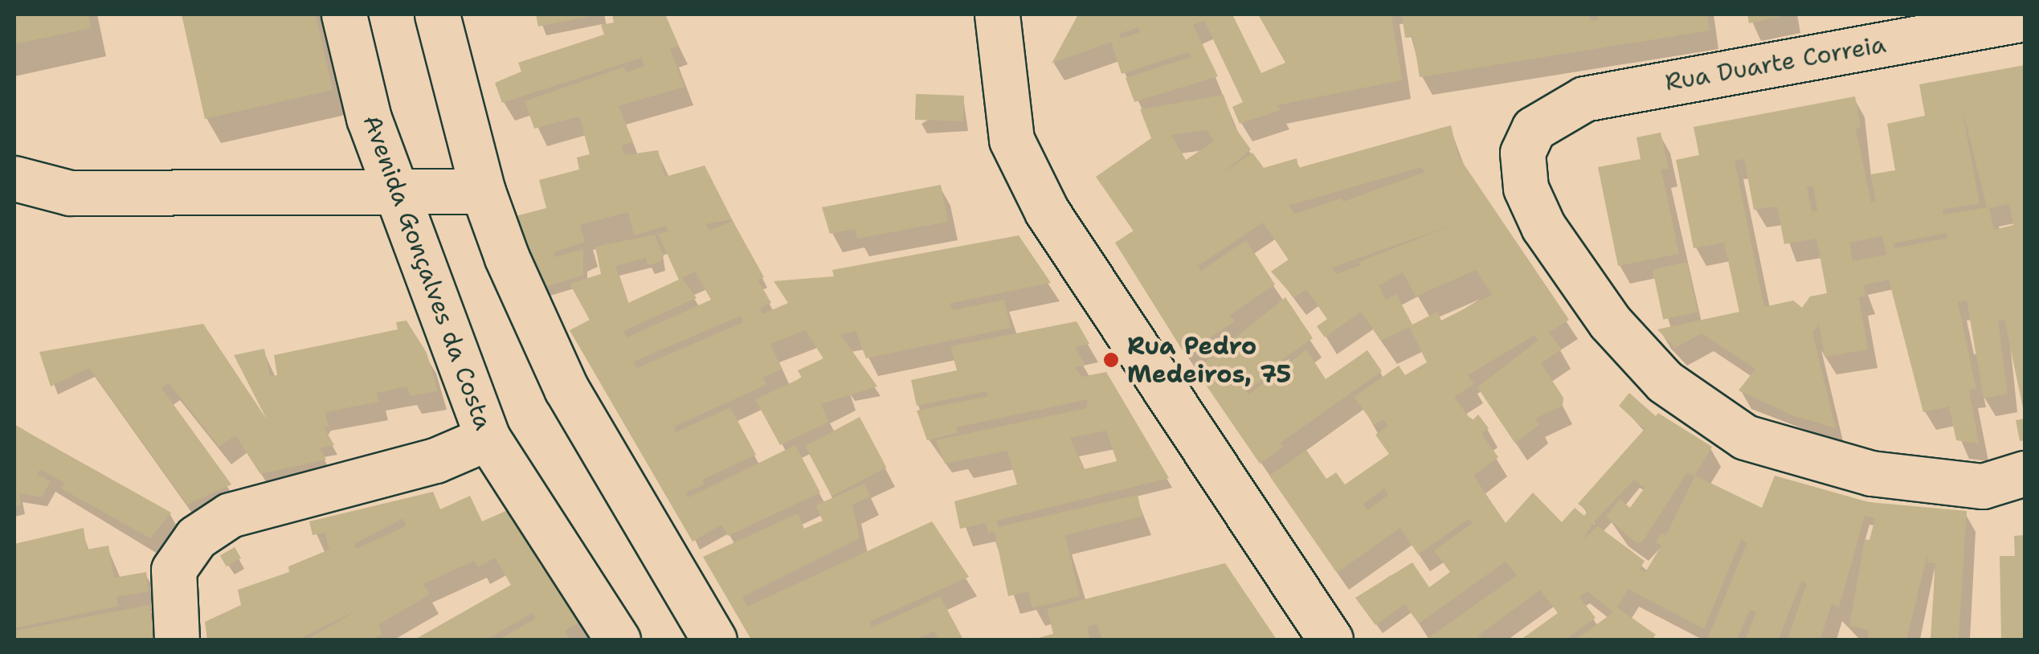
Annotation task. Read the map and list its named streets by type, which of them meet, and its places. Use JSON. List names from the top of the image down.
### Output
{
  "streets": {
    "street": ["Rua Duarte Correia", "Avenida Gonçalves da Costa"]
  },
  "places": ["Rua Pedro Medeiros, 75"]
}
